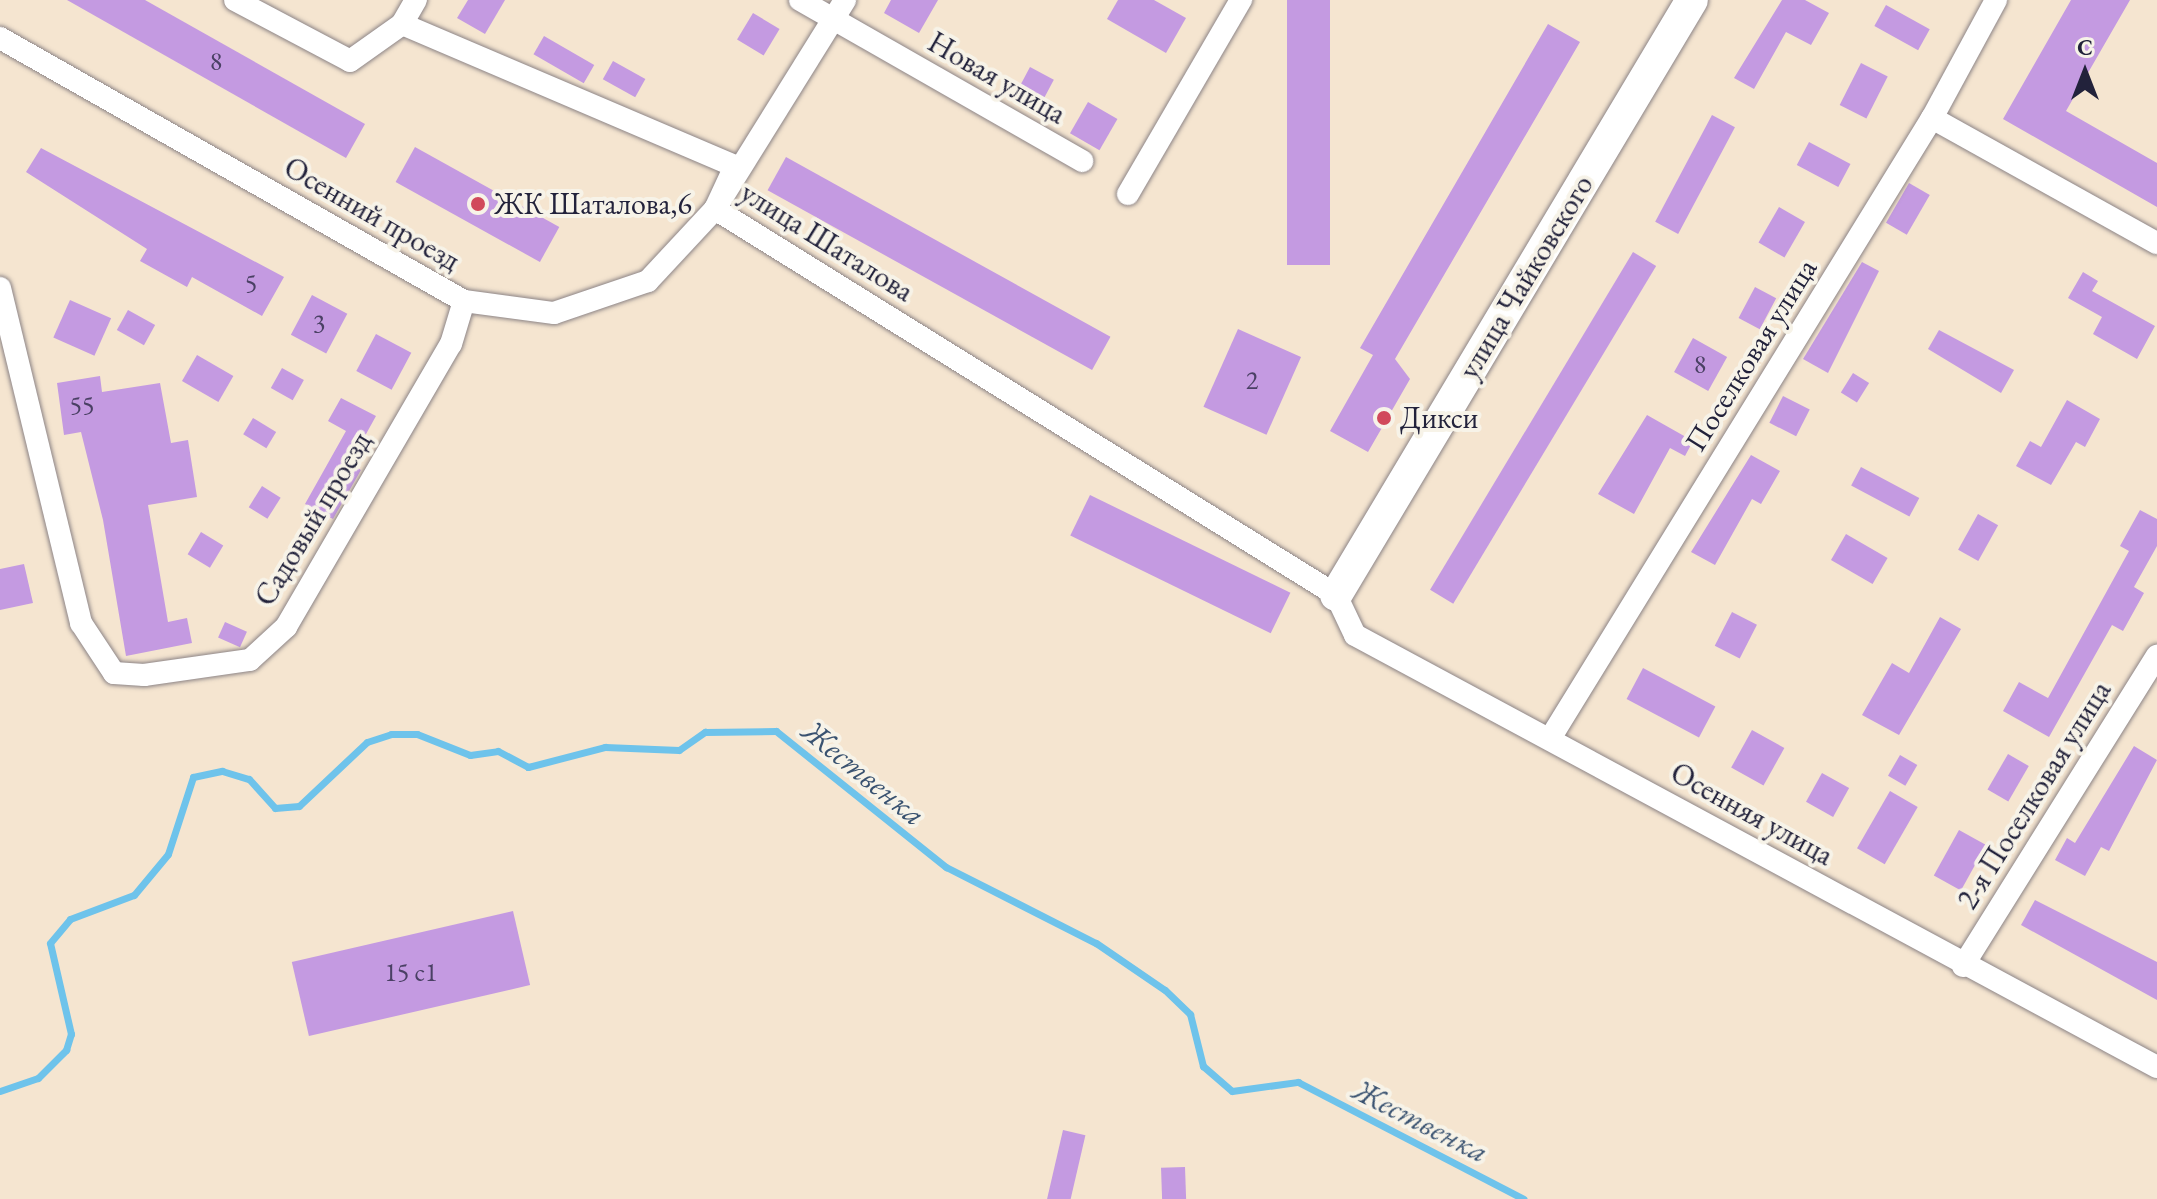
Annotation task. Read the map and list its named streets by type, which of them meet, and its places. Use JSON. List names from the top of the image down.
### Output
{
  "streets": {
    "street": [
      "Новая улица",
      "Осенний проезд",
      "улица Шаталова",
      "улица Чайковского",
      "Поселковая улица",
      "Садовый проезд",
      "2-я Поселковая улица",
      "Осенняя улица"
    ]
  },
  "crossings": [
    ["Осенний проезд", "улица Шаталова"],
    ["Осенний проезд", "Садовый проезд"],
    ["улица Шаталова", "улица Чайковского"],
    ["улица Шаталова", "Осенняя улица"],
    ["улица Чайковского", "Осенняя улица"],
    ["Поселковая улица", "Осенняя улица"],
    ["2-я Поселковая улица", "Осенняя улица"]
  ],
  "water": ["Жественка"],
  "places": ["ЖК Шаталова,6", "Дикси"],
  "house_numbers": [
    "8",
    "5",
    "3",
    "8",
    "2",
    "55",
    "15 с1"
  ],
  "north": "top"
}
